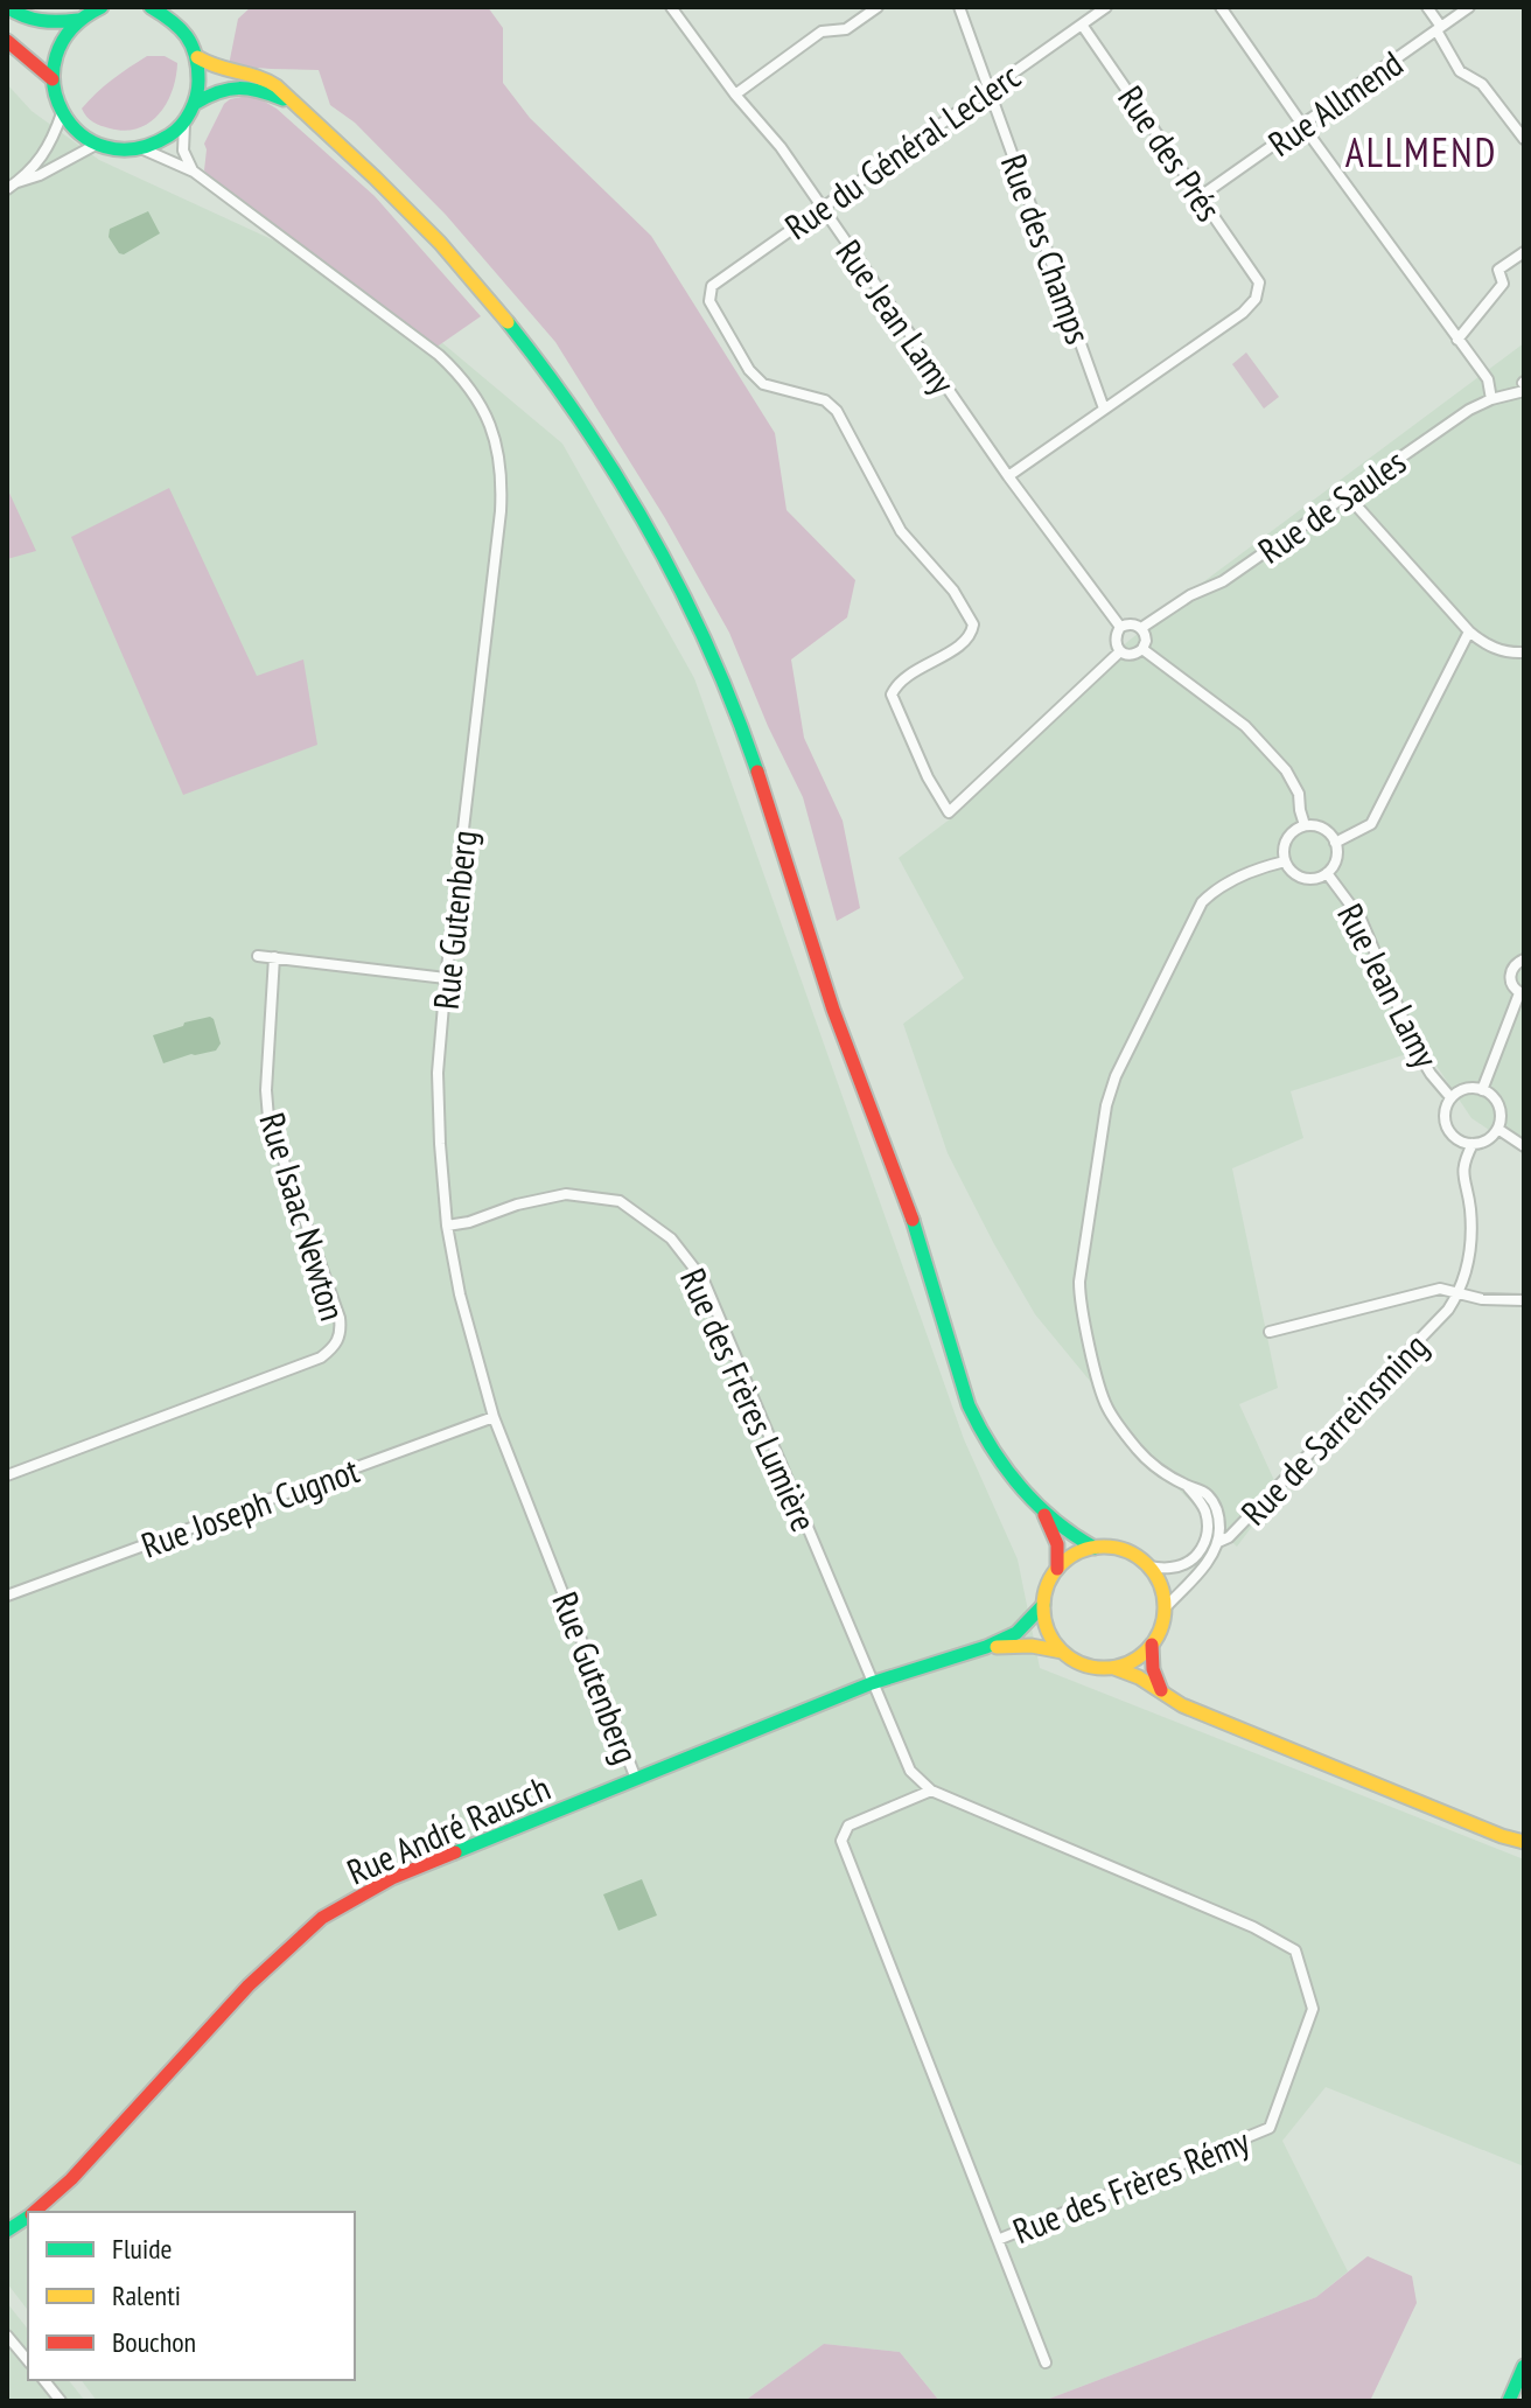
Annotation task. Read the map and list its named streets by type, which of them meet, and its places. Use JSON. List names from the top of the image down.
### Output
{
  "streets": {
    "main road": ["Rue André Rausch"],
    "street": [
      "Rue Allmend",
      "Rue du Général Leclerc",
      "Rue des Prés",
      "Rue des Champs",
      "Rue Jean Lamy",
      "Rue de Saules",
      "Rue Gutenberg",
      "Rue Isaac Newton",
      "Rue des Frères Lumière",
      "Rue de Sarreinsming",
      "Rue Joseph Cugnot",
      "Rue des Frères Rémy"
    ]
  },
  "crossings": [
    ["Rue Allmend", "Rue des Prés"],
    ["Rue du Général Leclerc", "Rue des Prés"],
    ["Rue du Général Leclerc", "Rue des Champs"],
    ["Rue du Général Leclerc", "Rue Jean Lamy"],
    ["Rue du Général Leclerc", "Rue de Saules"],
    ["Rue des Prés", "Rue des Champs"],
    ["Rue Jean Lamy", "Rue de Saules"],
    ["Rue Gutenberg", "Rue des Frères Lumière"],
    ["Rue Gutenberg", "Rue Joseph Cugnot"],
    ["Rue Gutenberg", "Rue André Rausch"],
    ["Rue des Frères Lumière", "Rue André Rausch"],
    ["Rue des Frères Lumière", "Rue des Frères Rémy"],
    ["Rue de Sarreinsming", "Rue André Rausch"],
    ["Rue André Rausch", "Rue des Frères Rémy"]
  ],
  "districts": ["ALLMEND"],
  "legend": ["Fluide", "Ralenti", "Bouchon"]
}
